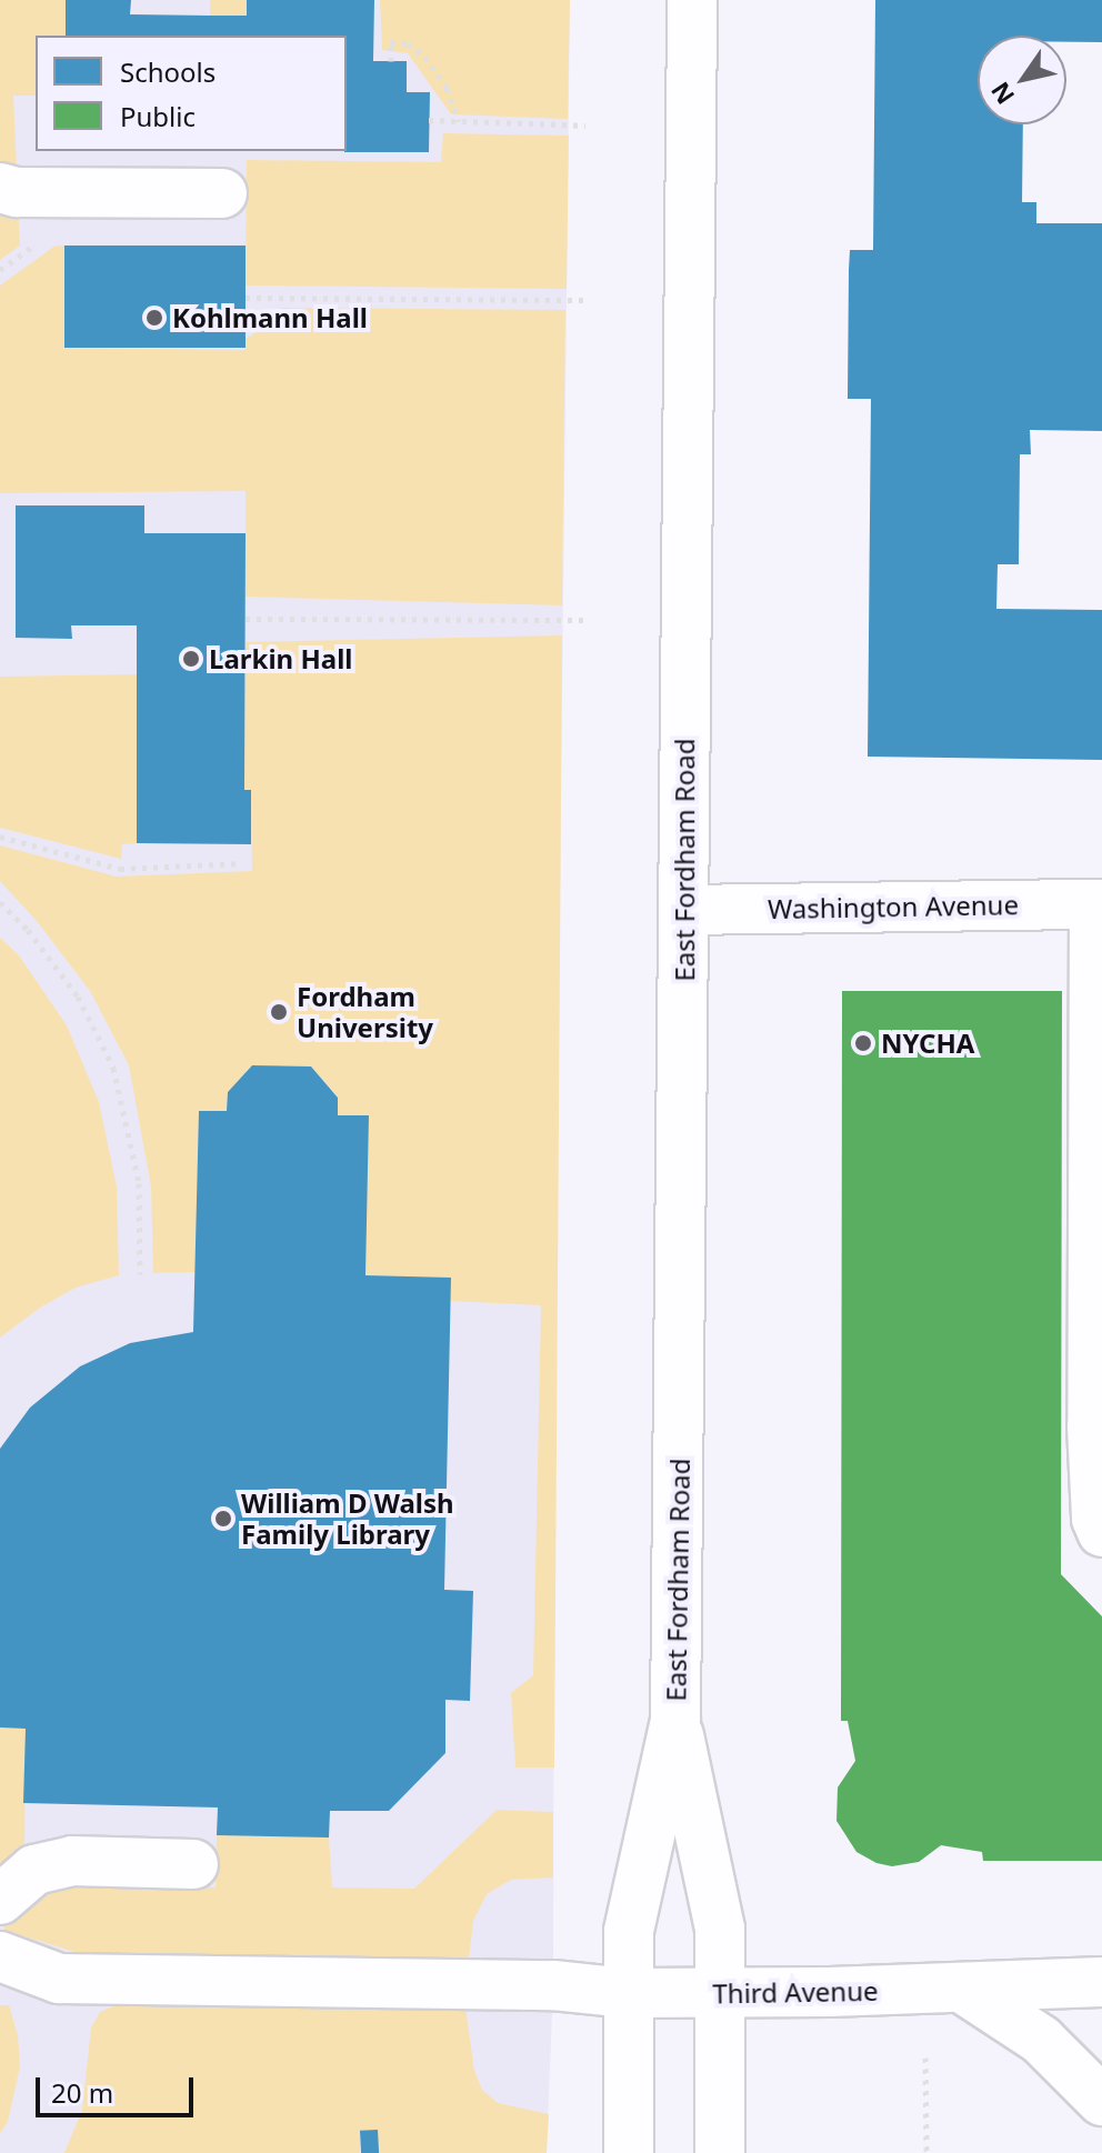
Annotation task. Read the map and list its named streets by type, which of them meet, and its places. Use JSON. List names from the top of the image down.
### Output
{
  "streets": {
    "main road": ["East Fordham Road", "Washington Avenue", "Third Avenue"]
  },
  "crossings": [
    ["East Fordham Road", "Washington Avenue"],
    ["East Fordham Road", "Third Avenue"]
  ],
  "places": [
    "Kohlmann Hall",
    "Larkin Hall",
    "Fordham University",
    "NYCHA",
    "William D Walsh Family Library"
  ],
  "legend": ["Schools", "Public"],
  "scale_bar": "20 m",
  "north": "bottom left"
}
